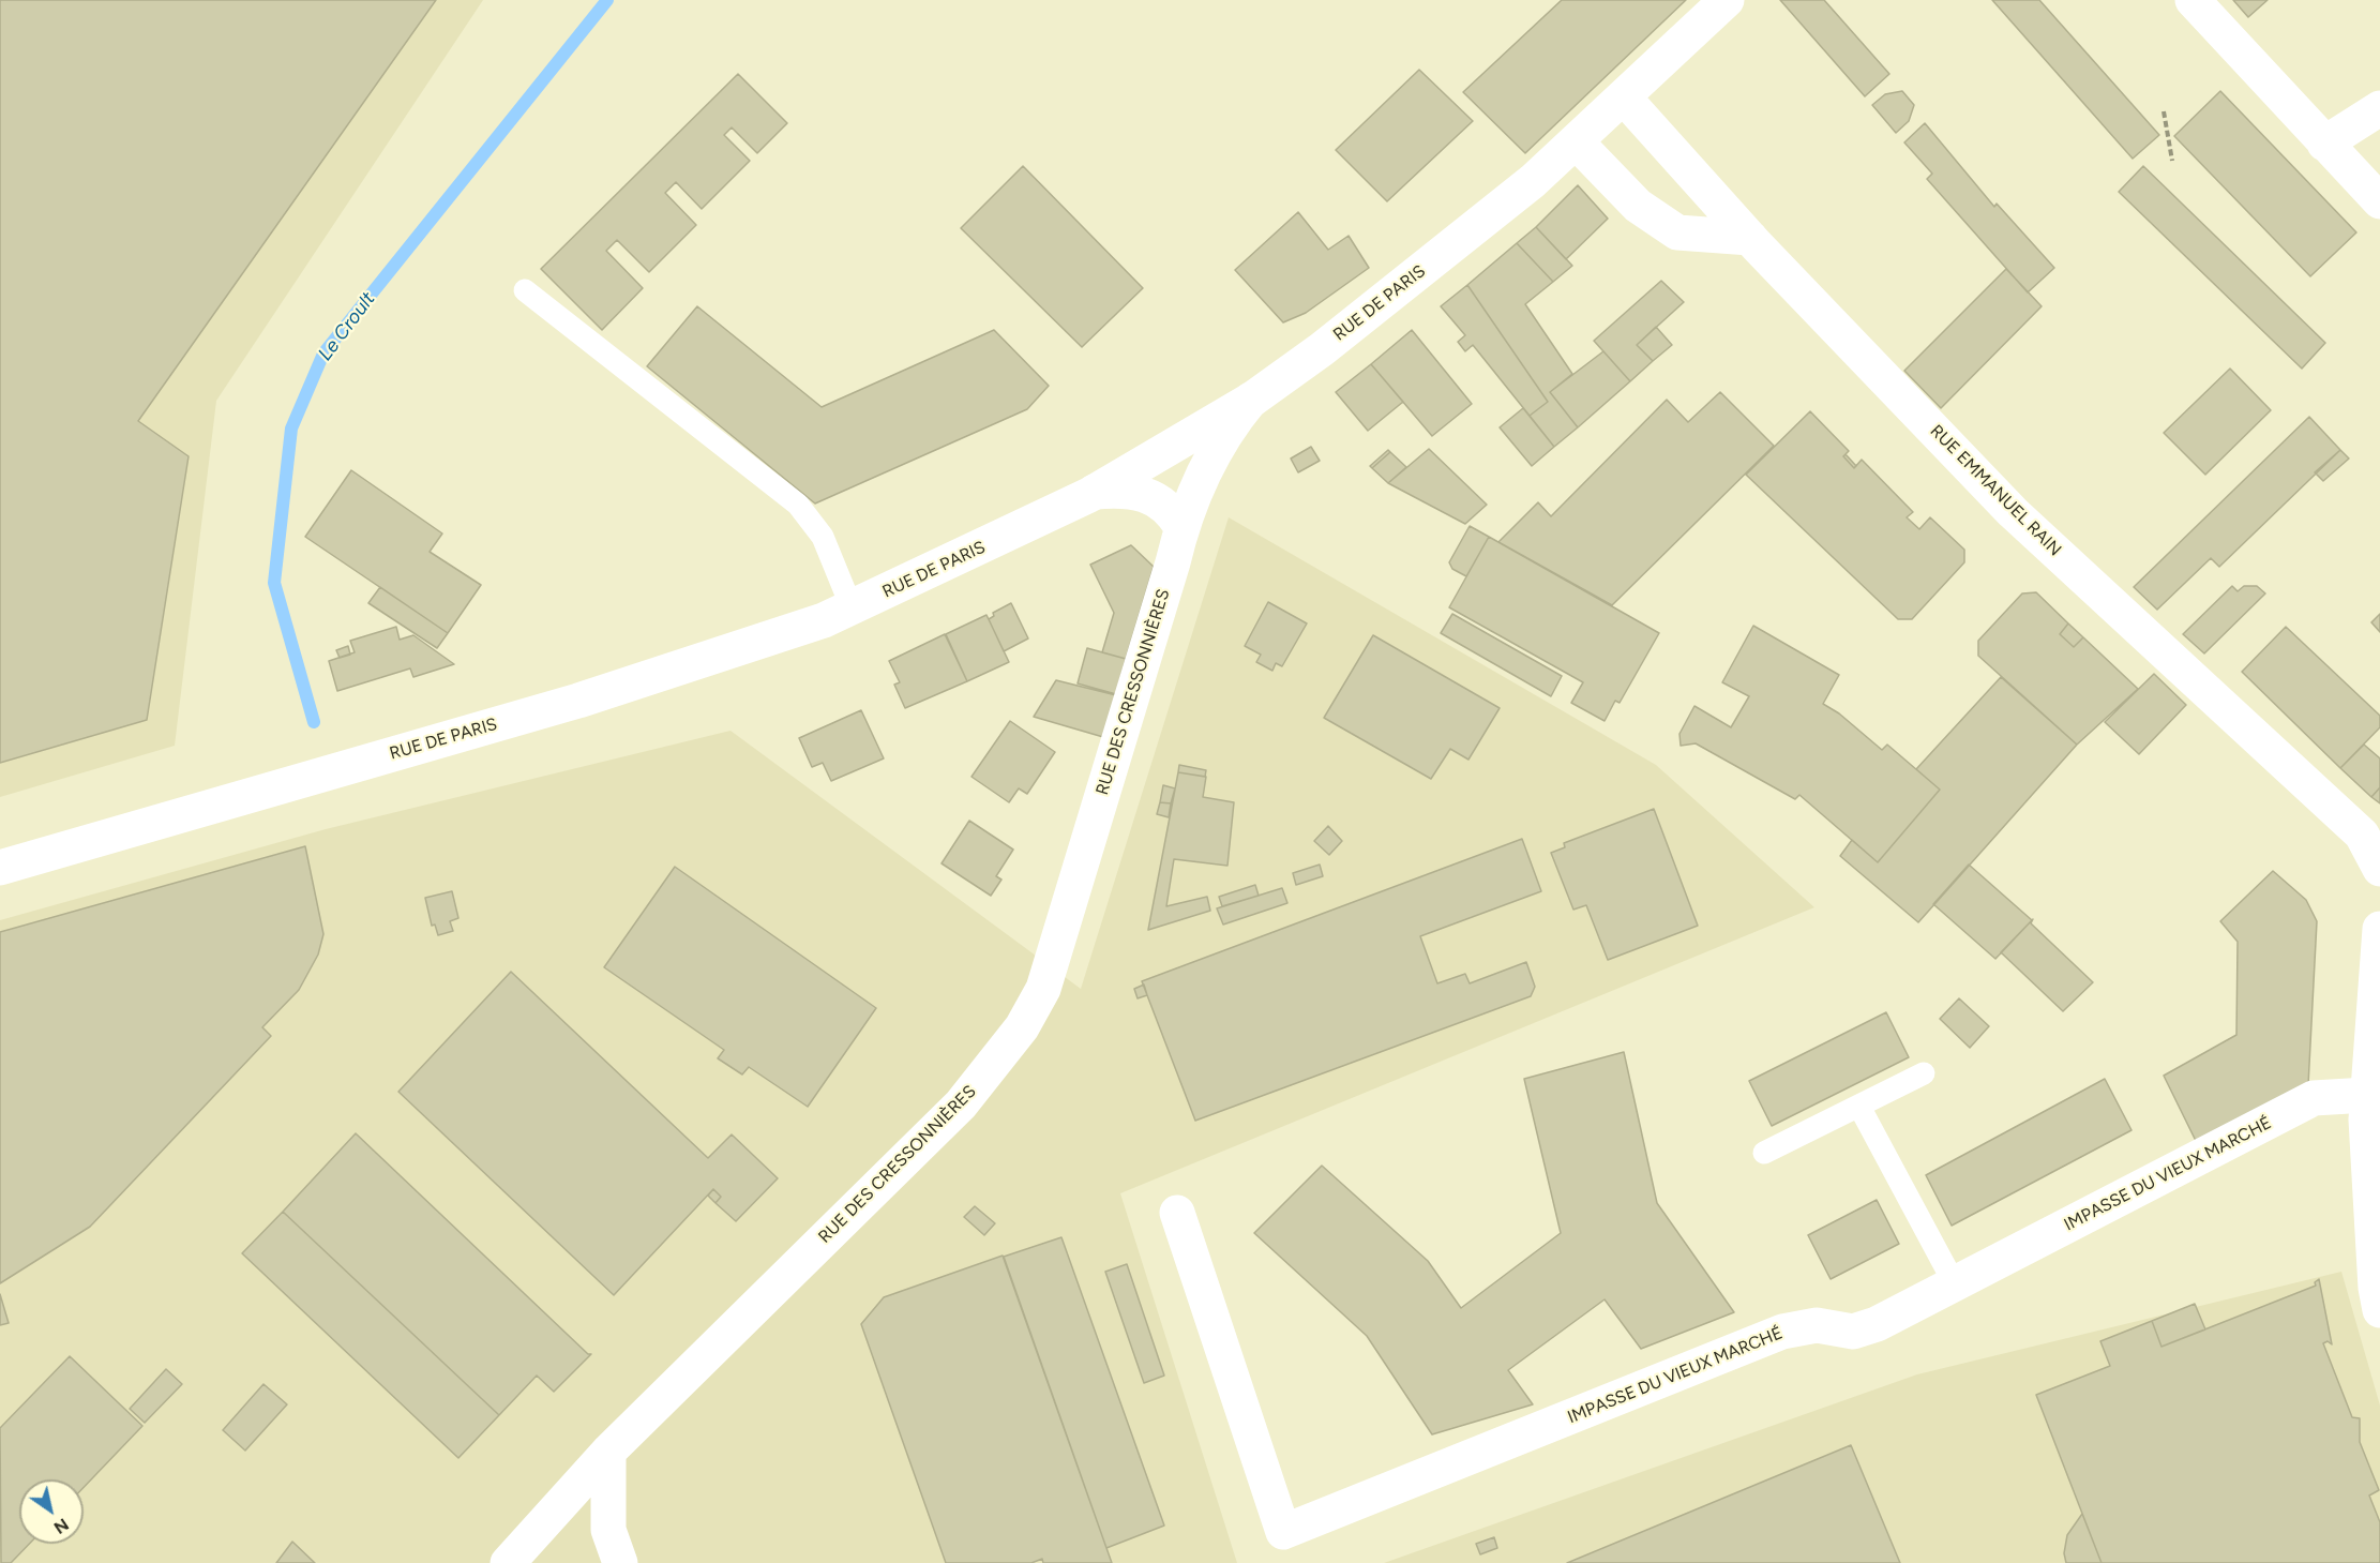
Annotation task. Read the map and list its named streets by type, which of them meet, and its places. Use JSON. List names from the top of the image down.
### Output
{
  "streets": {
    "street": [
      "RUE DE PARIS",
      "RUE EMMANUEL RAIN",
      "RUE DES CRESSONNIÈRES",
      "IMPASSE DU VIEUX MARCHÉ"
    ]
  },
  "crossings": [
    ["RUE DE PARIS", "RUE EMMANUEL RAIN"],
    ["RUE DE PARIS", "RUE DES CRESSONNIÈRES"]
  ],
  "water": ["Le Croult"],
  "north": "bottom right"
}
